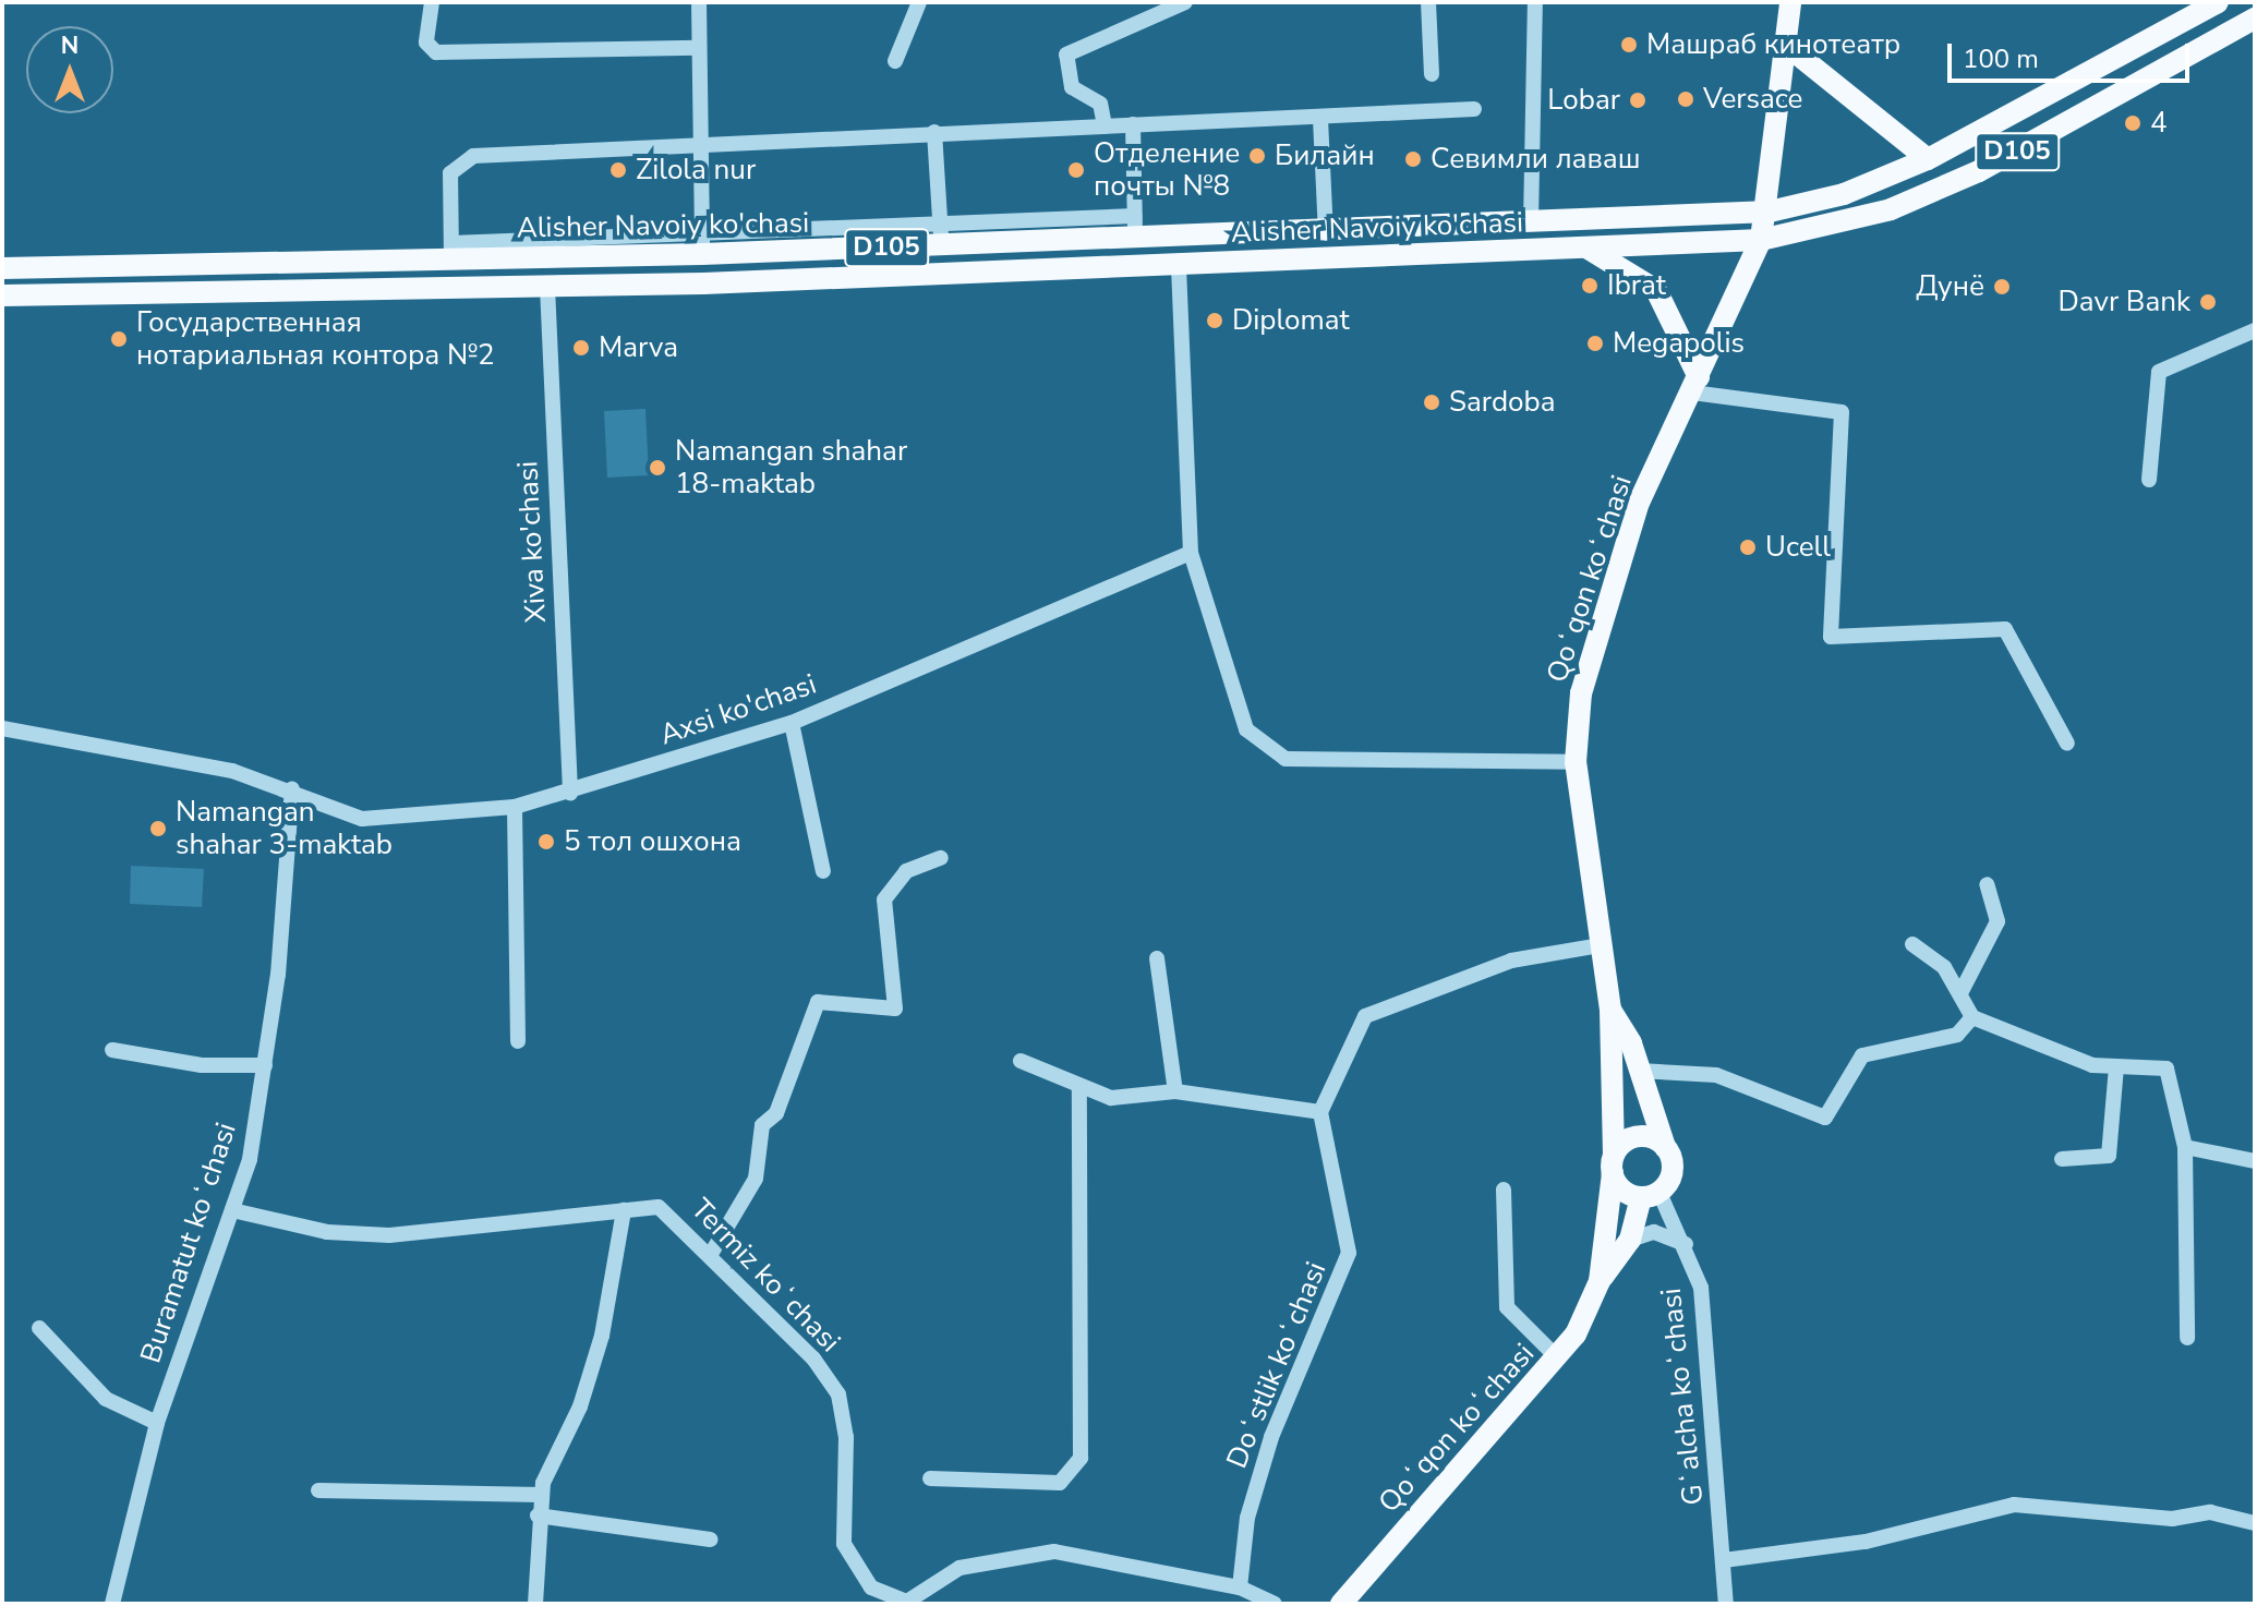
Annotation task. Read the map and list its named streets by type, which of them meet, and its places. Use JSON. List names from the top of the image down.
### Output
{
  "streets": {
    "main road": ["D105", "Alisher Navoiy ko'chasi", "Qoʻqon koʻchasi"],
    "street": [
      "Xiva ko'chasi",
      "Axsi ko'chasi",
      "Buramatut koʻchasi",
      "Termiz koʻchasi",
      "Doʻstlik koʻchasi",
      "Gʻalcha koʻchasi"
    ]
  },
  "crossings": [
    ["D105", "Alisher Navoiy ko'chasi"],
    ["D105", "Qoʻqon koʻchasi"],
    ["Alisher Navoiy ko'chasi", "Xiva ko'chasi"],
    ["Alisher Navoiy ko'chasi", "Qoʻqon koʻchasi"],
    ["Xiva ko'chasi", "Axsi ko'chasi"],
    ["Qoʻqon koʻchasi", "Gʻalcha koʻchasi"],
    ["Axsi ko'chasi", "Buramatut koʻchasi"],
    ["Buramatut koʻchasi", "Termiz koʻchasi"],
    ["Termiz koʻchasi", "Doʻstlik koʻchasi"]
  ],
  "places": [
    "Машраб кинотеатр",
    "Versace",
    "Lobar",
    "4",
    "Билайн",
    "Севимли лаваш",
    "Zilola nur",
    "Отделение почты №8",
    "Ibrat",
    "Дунё",
    "Davr Bank",
    "Diplomat",
    "Государственная нотариальная контора №2",
    "Megapolis",
    "Marva",
    "Sardoba",
    "Namangan shahar 18-maktab",
    "Ucell",
    "Namangan shahar 3-maktab",
    "5 тол ошхона"
  ],
  "scale_bar": "100 m",
  "north": "top"
}
